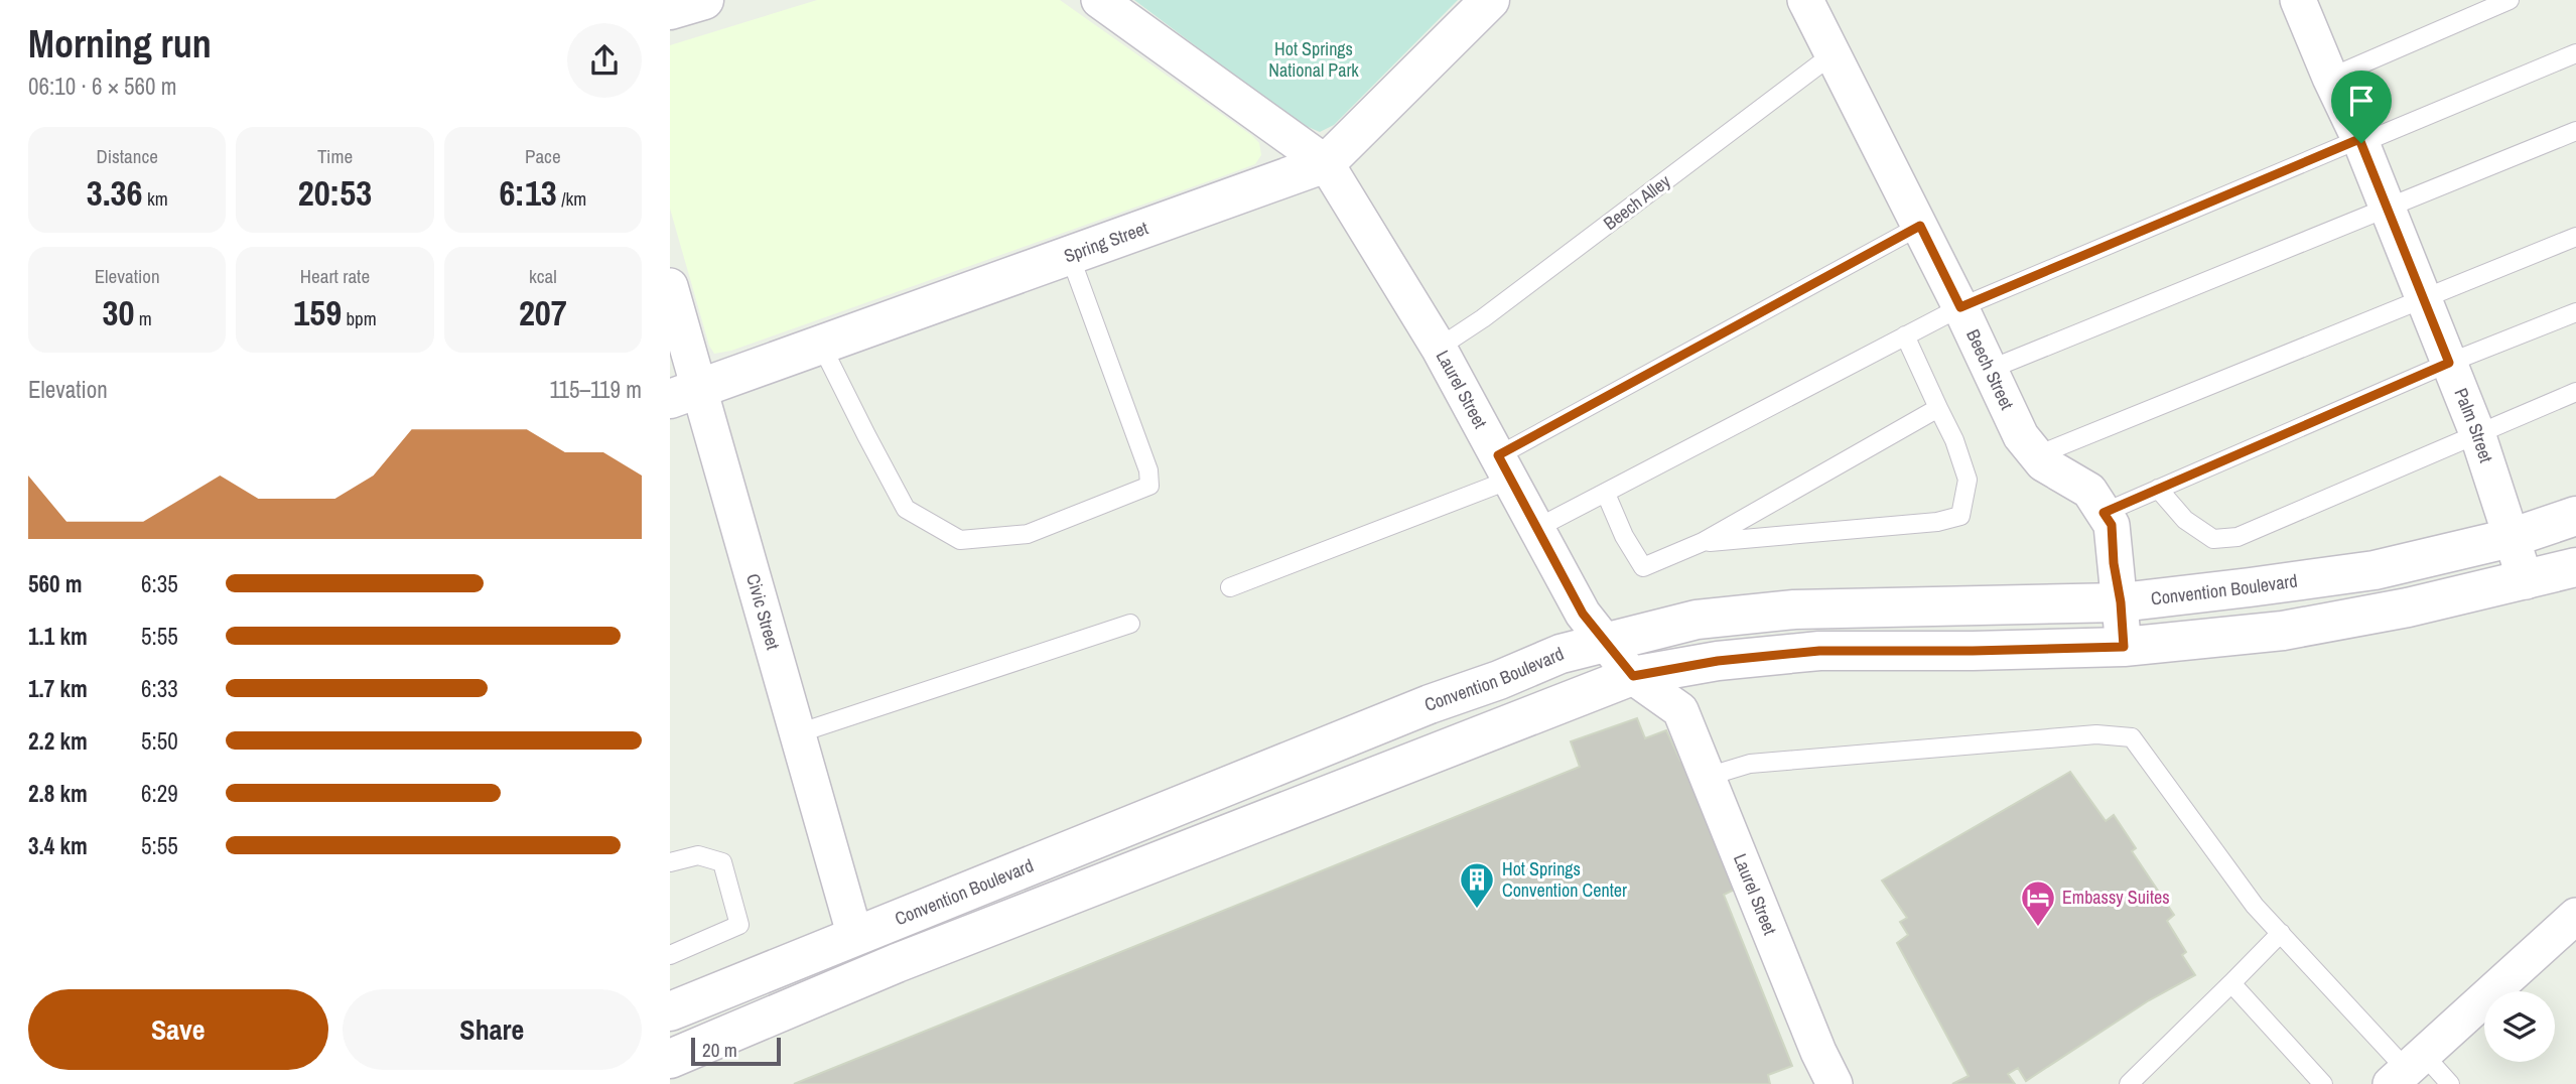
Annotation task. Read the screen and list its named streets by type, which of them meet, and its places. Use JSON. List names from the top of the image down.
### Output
{
  "streets": {
    "street": [
      "Spring Street",
      "Beech Street",
      "Laurel Street",
      "Palm Street",
      "Convention Boulevard",
      "Civic Street"
    ],
    "lane": ["Beech Alley"]
  },
  "crossings": [
    ["Beech Alley", "Beech Street"],
    ["Beech Alley", "Laurel Street"],
    ["Spring Street", "Laurel Street"],
    ["Spring Street", "Civic Street"],
    ["Beech Street", "Convention Boulevard"],
    ["Laurel Street", "Convention Boulevard"],
    ["Palm Street", "Convention Boulevard"],
    ["Convention Boulevard", "Civic Street"]
  ],
  "parks": ["Hot Springs National Park"],
  "places": {
    "building": ["Hot Springs Convention Center"],
    "hotel": ["Embassy Suites"]
  },
  "scale_bar": "20 m",
  "page": {
    "heading": ["Morning run", "06:10 · 6 × 560 m"],
    "stats": [
      ["Distance", "3.36 km"],
      ["Time", "20:53"],
      ["Pace", "6:13 /km"],
      ["Elevation", "30 m"],
      ["Heart rate", "159 bpm"],
      ["kcal", "207"]
    ],
    "chart": ["Elevation", "115–119 m"],
    "list": [
      {
        "name": "560 m",
        "note": "6:35"
      },
      {
        "name": "1.1 km",
        "note": "5:55"
      },
      {
        "name": "1.7 km",
        "note": "6:33"
      },
      {
        "name": "2.2 km",
        "note": "5:50"
      },
      {
        "name": "2.8 km",
        "note": "6:29"
      },
      {
        "name": "3.4 km",
        "note": "5:55"
      }
    ],
    "buttons": ["Save", "Share"],
    "scale": "20 m"
  }
}
